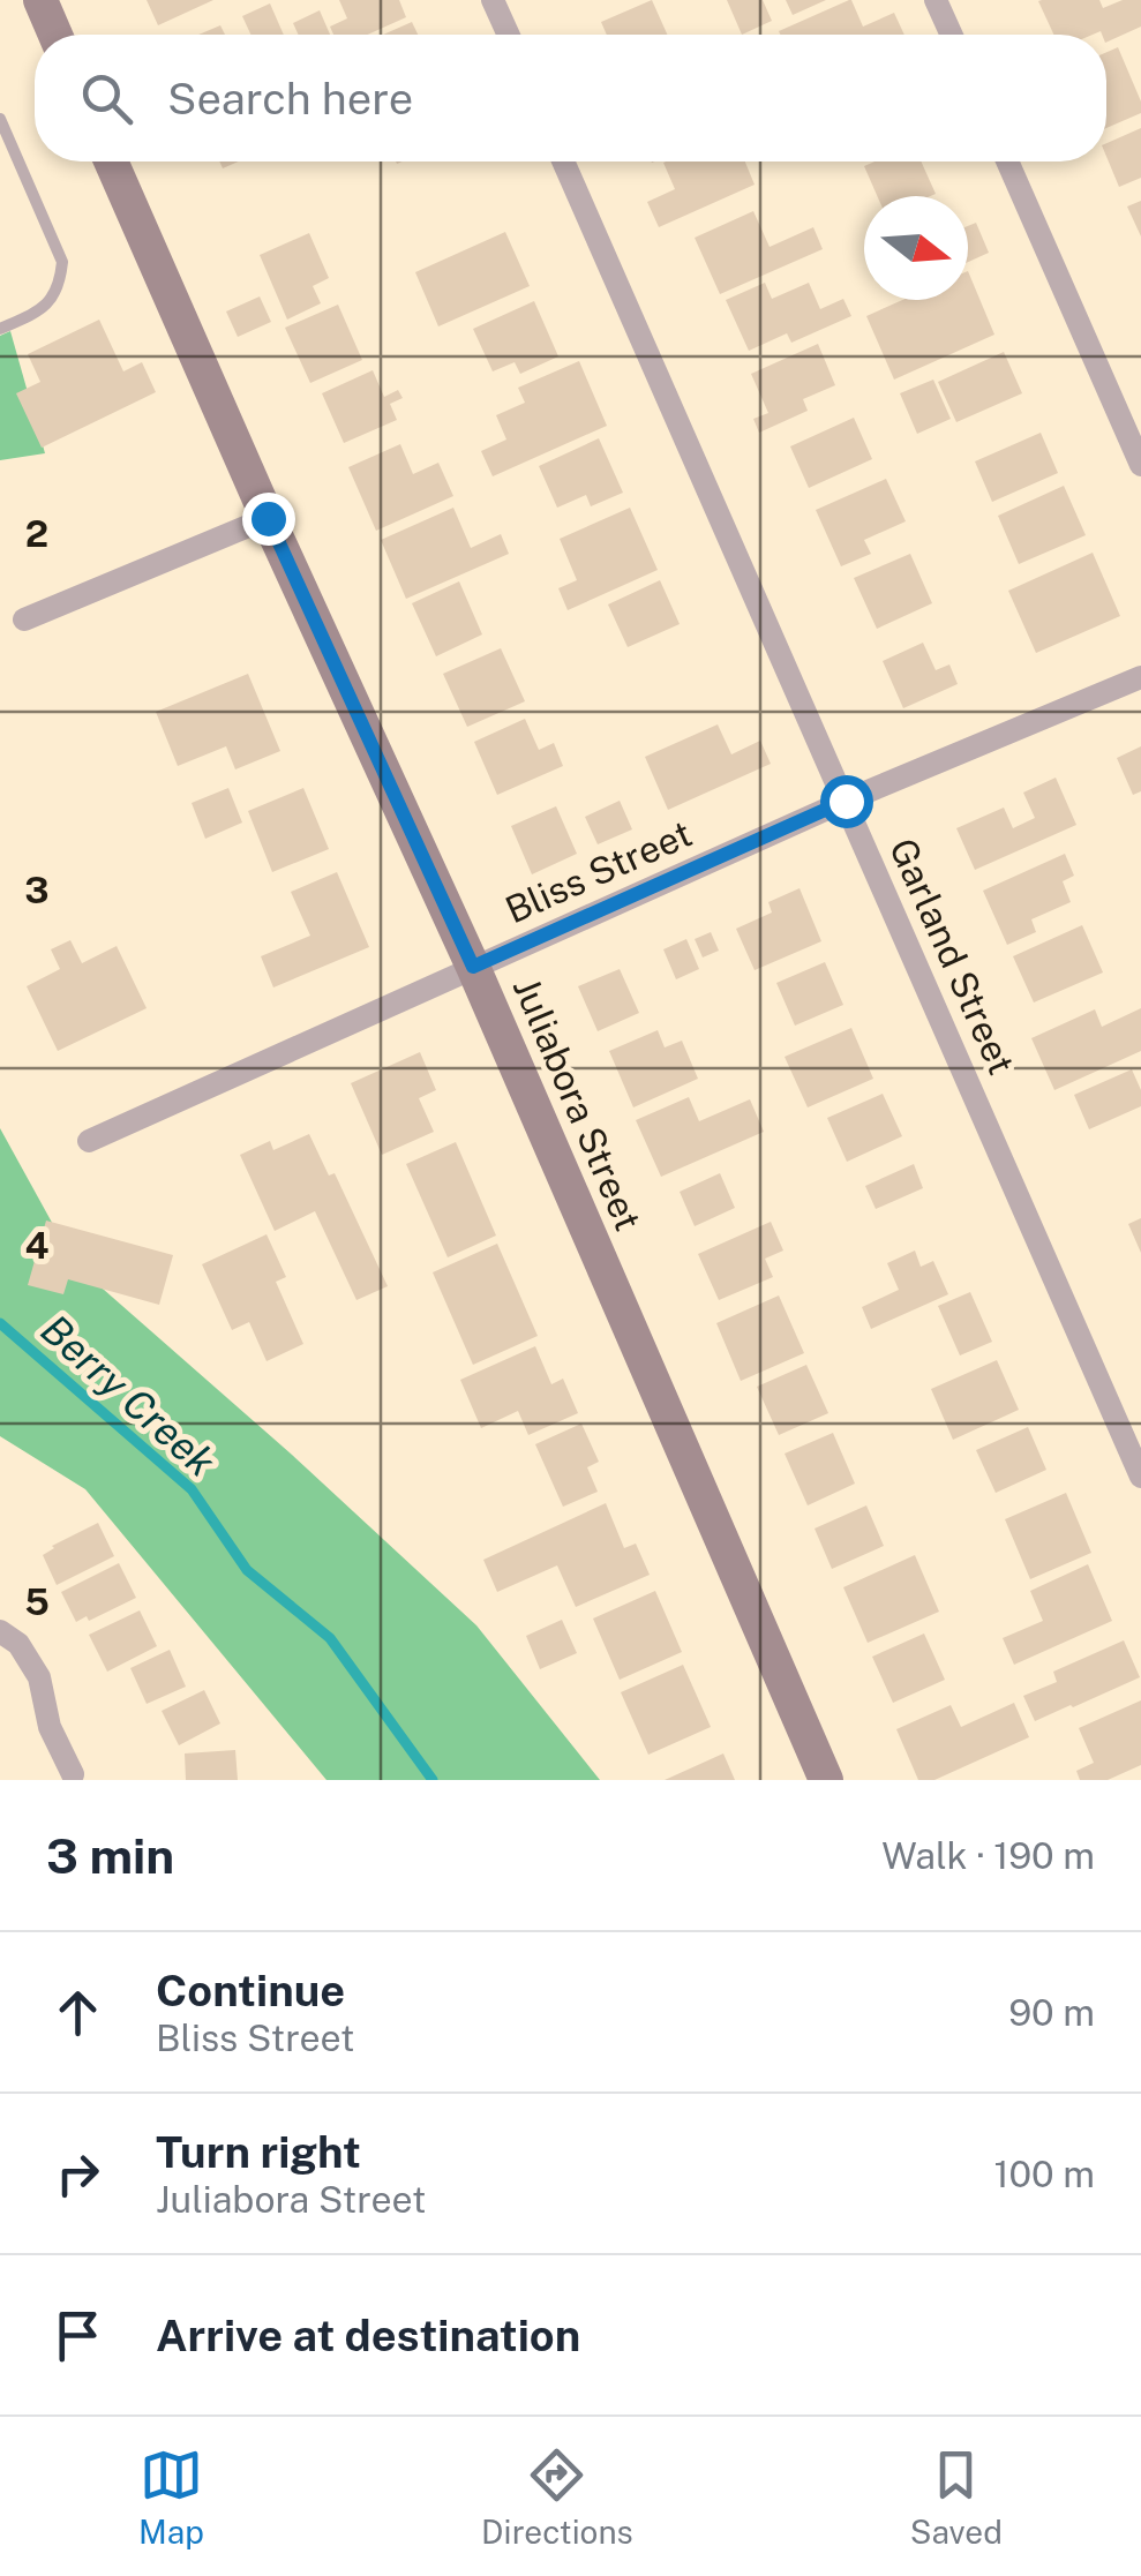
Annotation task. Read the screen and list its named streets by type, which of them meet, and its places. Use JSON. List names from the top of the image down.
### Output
{
  "streets": {
    "street": ["Bliss Street", "Garland Street", "Juliabora Street"]
  },
  "crossings": [
    ["Bliss Street", "Garland Street"],
    ["Bliss Street", "Juliabora Street"]
  ],
  "water": ["Berry Creek"],
  "north": "right",
  "page": {
    "search": "Search here",
    "heading": ["3 min", "Walk · 190 m"],
    "list": [
      ["Continue", "Bliss Street", "90 m"],
      ["Turn right", "Juliabora Street", "100 m"],
      "Arrive at destination"
    ],
    "nav": ["Map", "Directions", "Saved"]
  },
  "grid": {
    "rows": [
      "2",
      "3",
      "4",
      "5"
    ]
  }
}
